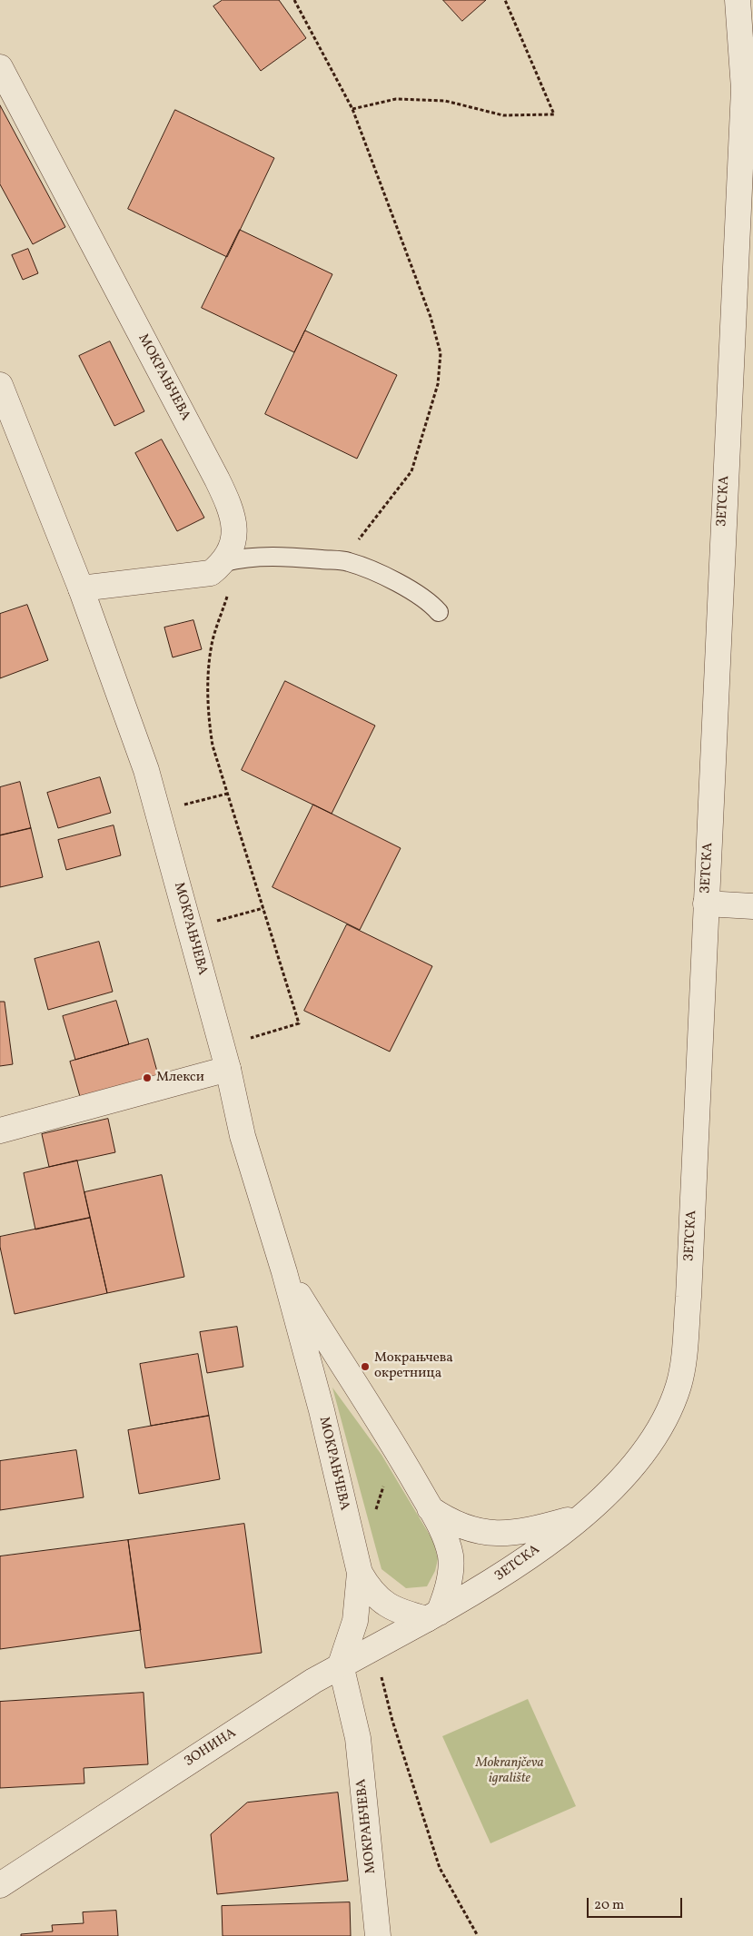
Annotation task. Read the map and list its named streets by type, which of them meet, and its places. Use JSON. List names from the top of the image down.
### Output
{
  "streets": {
    "street": ["МОКРАЊЧЕВА", "ЗЕТСКА", "ЗОНИНА"]
  },
  "crossings": [
    ["МОКРАЊЧЕВА", "ЗЕТСКА"],
    ["МОКРАЊЧЕВА", "ЗОНИНА"],
    ["ЗЕТСКА", "ЗОНИНА"]
  ],
  "parks": ["Mokranjčeva igralište"],
  "places": ["Млекси", "Мокрањчева окретница"],
  "scale_bar": "20 m"
}
